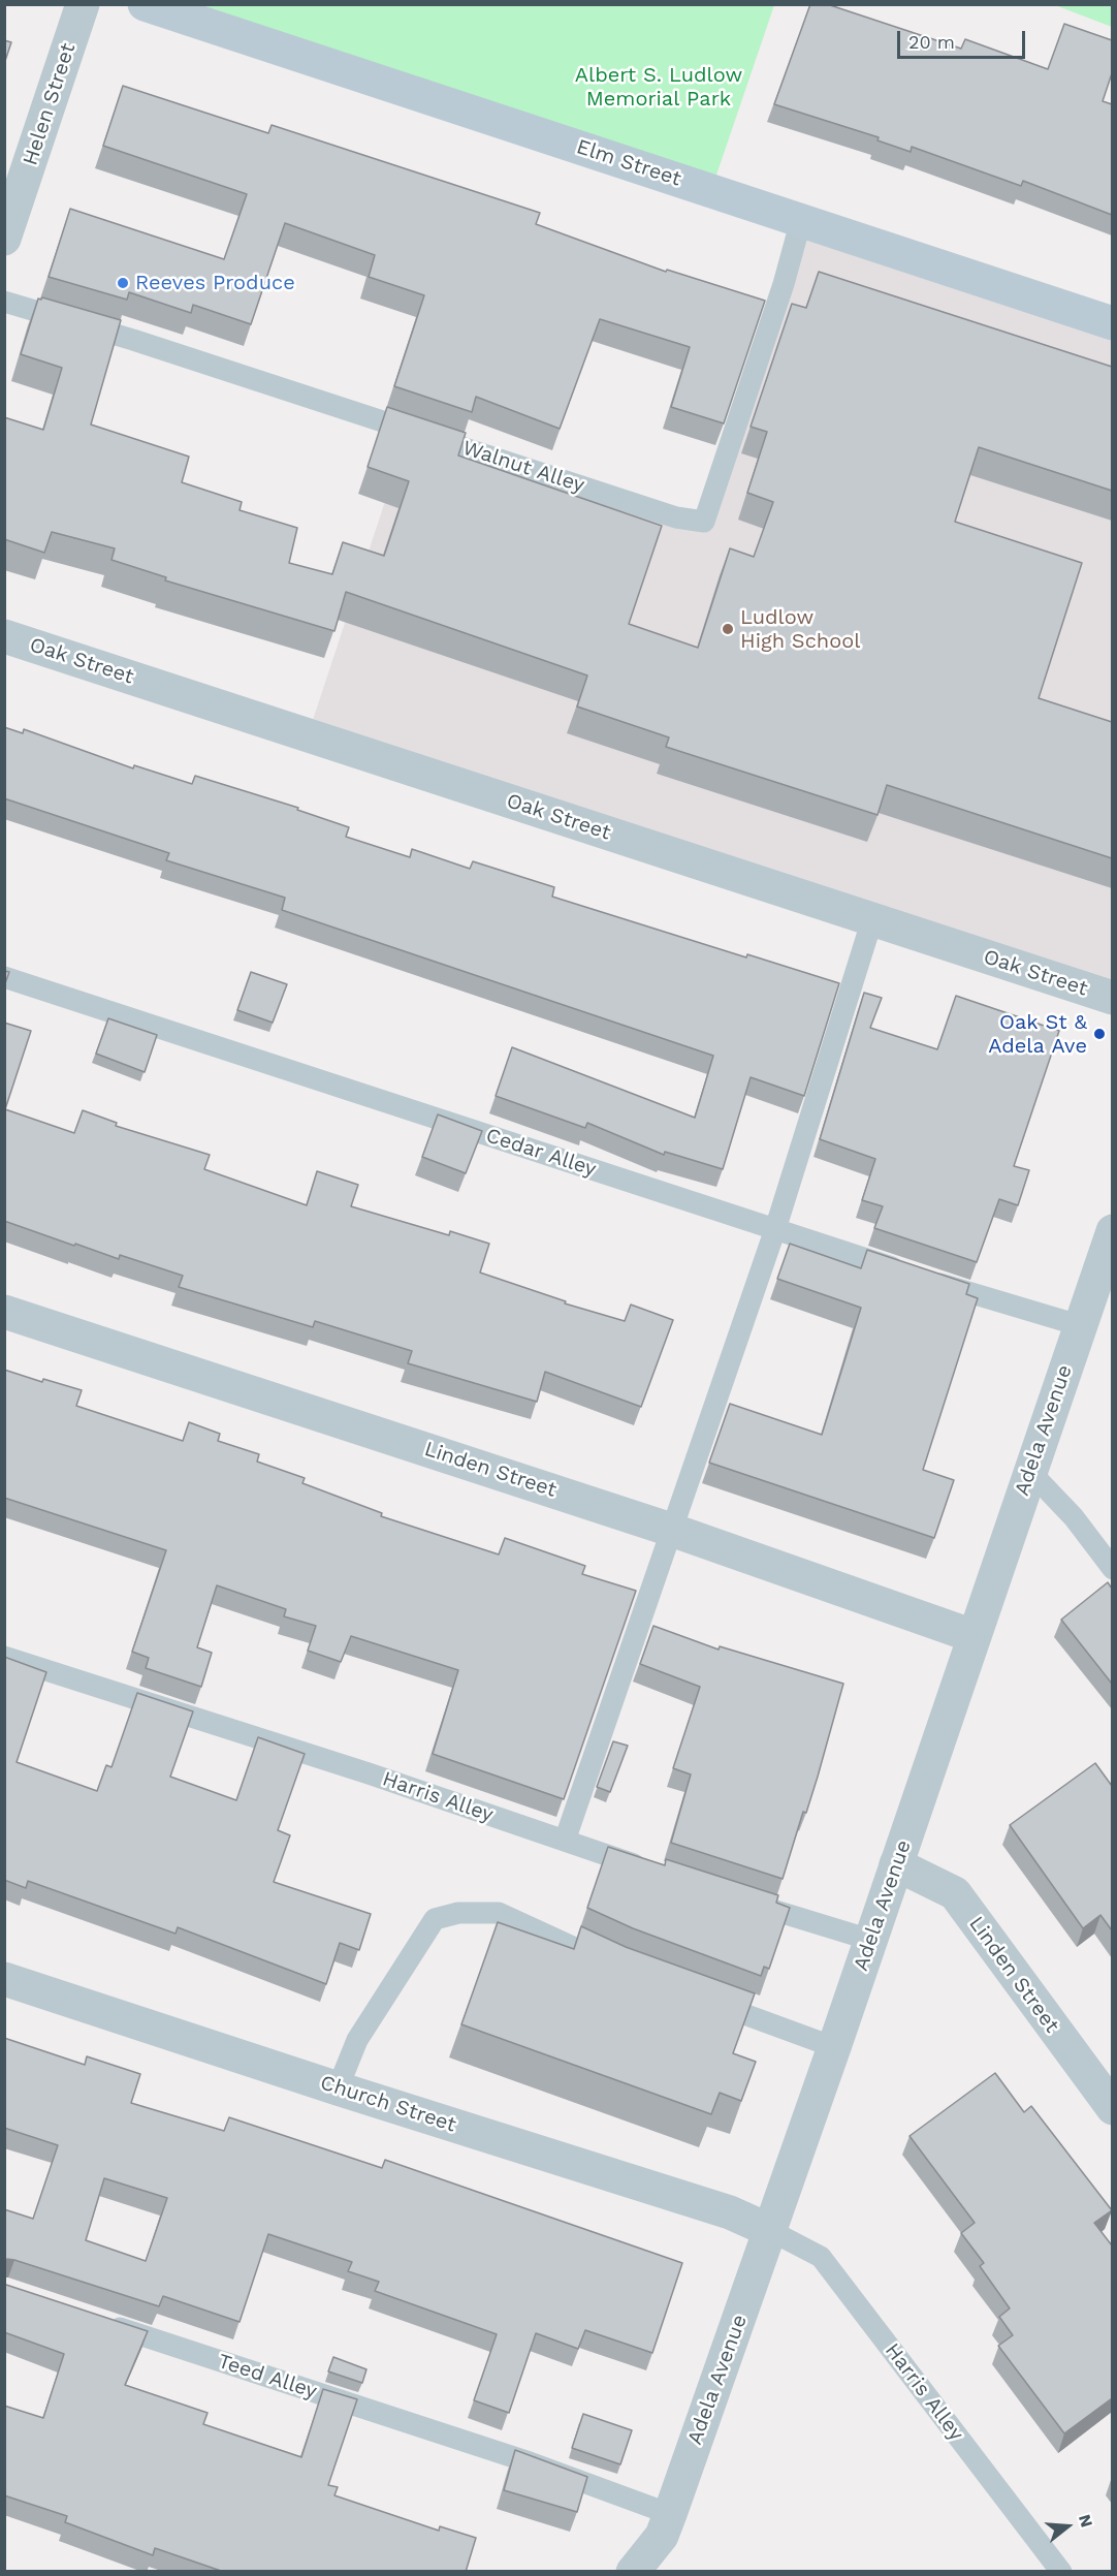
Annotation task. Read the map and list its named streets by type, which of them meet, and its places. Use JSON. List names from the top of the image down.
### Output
{
  "streets": {
    "main road": ["Elm Street"],
    "street": [
      "Helen Street",
      "Oak Street",
      "Adela Avenue",
      "Linden Street",
      "Church Street"
    ],
    "lane": [
      "Walnut Alley",
      "Cedar Alley",
      "Harris Alley",
      "Teed Alley"
    ]
  },
  "crossings": [
    ["Elm Street", "Walnut Alley"],
    ["Cedar Alley", "Adela Avenue"],
    ["Adela Avenue", "Linden Street"],
    ["Adela Avenue", "Harris Alley"],
    ["Adela Avenue", "Church Street"],
    ["Adela Avenue", "Teed Alley"],
    ["Harris Alley", "Church Street"]
  ],
  "parks": ["Albert S. Ludlow Memorial Park"],
  "places": ["Reeves Produce", "Ludlow High School", "Oak St & Adela Ave"],
  "scale_bar": "20 m",
  "north": "right"
}
